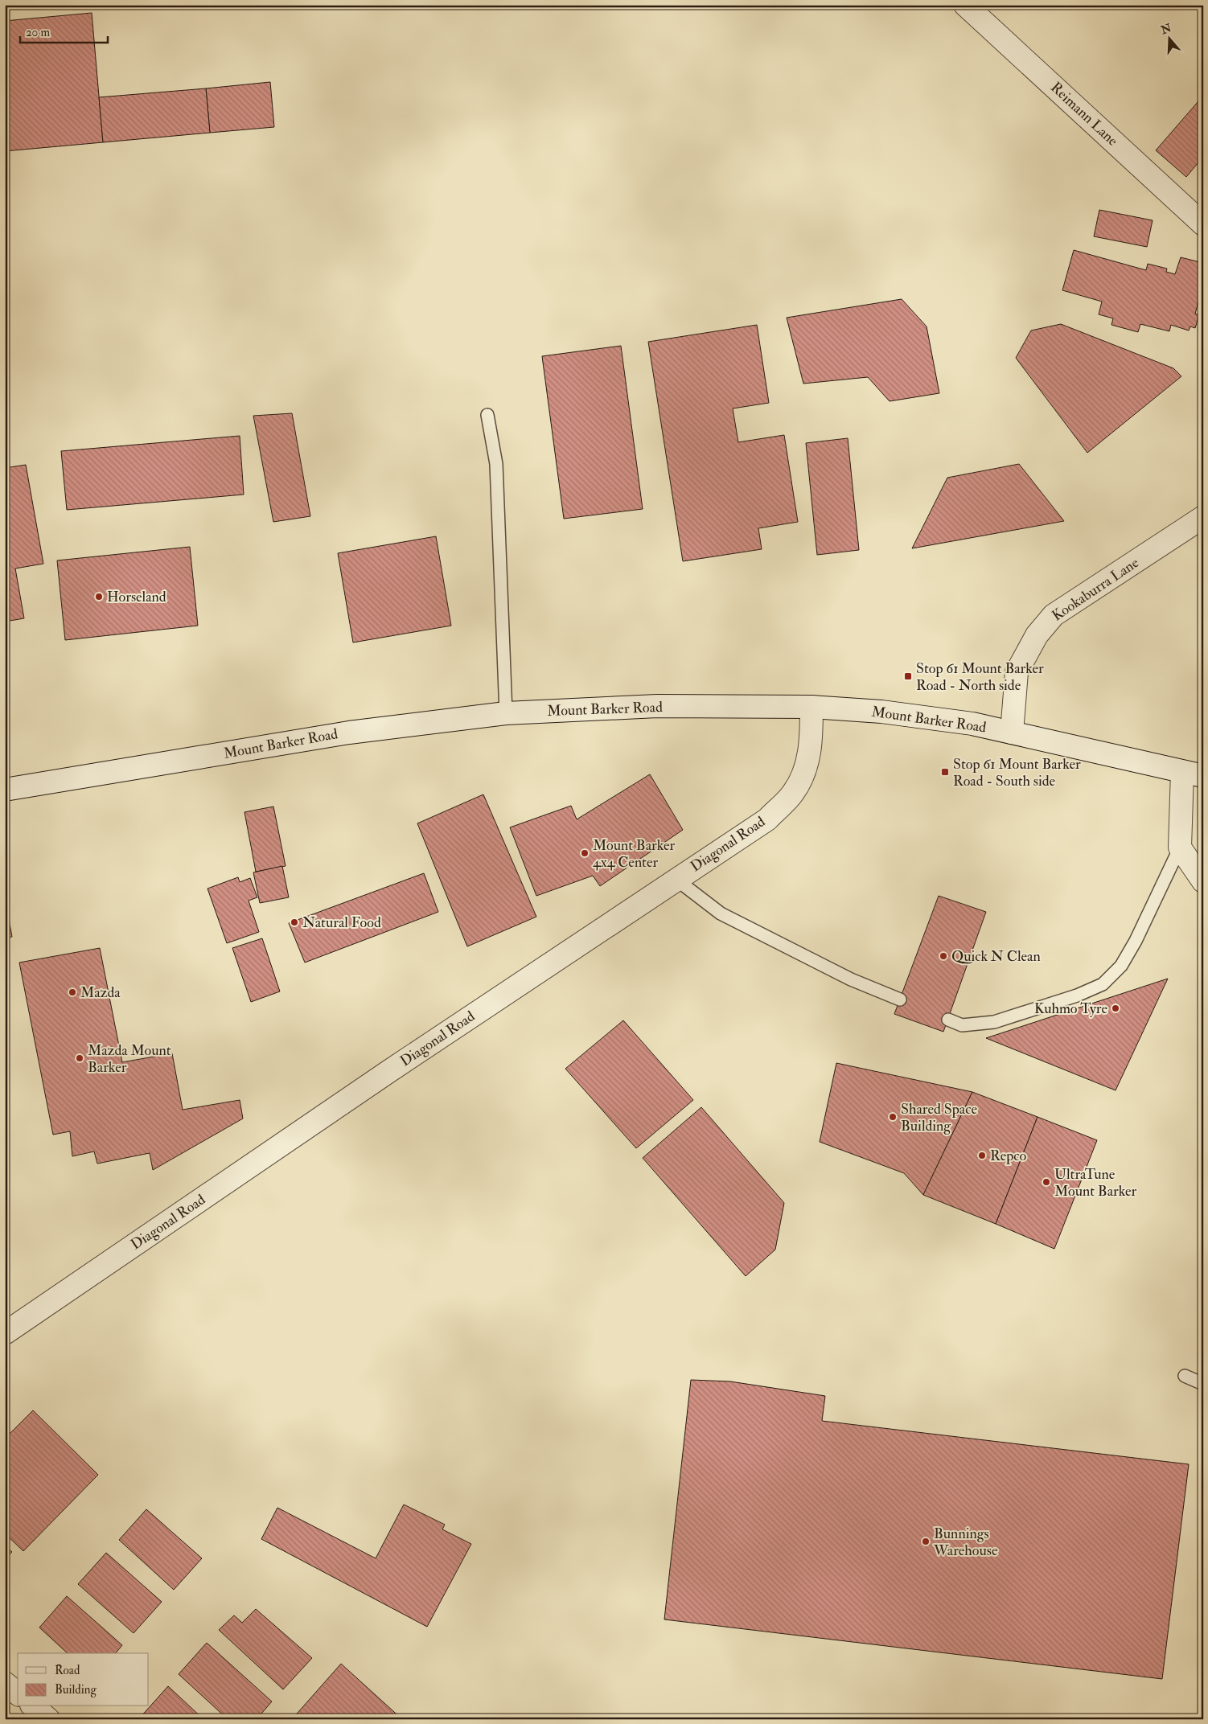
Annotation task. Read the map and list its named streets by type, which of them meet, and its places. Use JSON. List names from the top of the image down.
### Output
{
  "streets": {
    "street": [
      "Reimann Lane",
      "Kookaburra Lane",
      "Mount Barker Road",
      "Diagonal Road"
    ]
  },
  "crossings": [
    ["Kookaburra Lane", "Mount Barker Road"],
    ["Mount Barker Road", "Diagonal Road"]
  ],
  "places": {
    "other": [
      "Horseland",
      "Mount Barker 4x4 Center",
      "Natural Food",
      "Quick N Clean",
      "Mazda",
      "Kuhmo Tyre",
      "Mazda Mount Barker",
      "Shared Space Building",
      "Repco",
      "UltraTune Mount Barker",
      "Bunnings Warehouse"
    ],
    "transit": ["Stop 61 Mount Barker Road - North side", "Stop 61 Mount Barker Road - South side"]
  },
  "legend": ["Road", "Building"],
  "scale_bar": "20 m",
  "north": "top"
}
